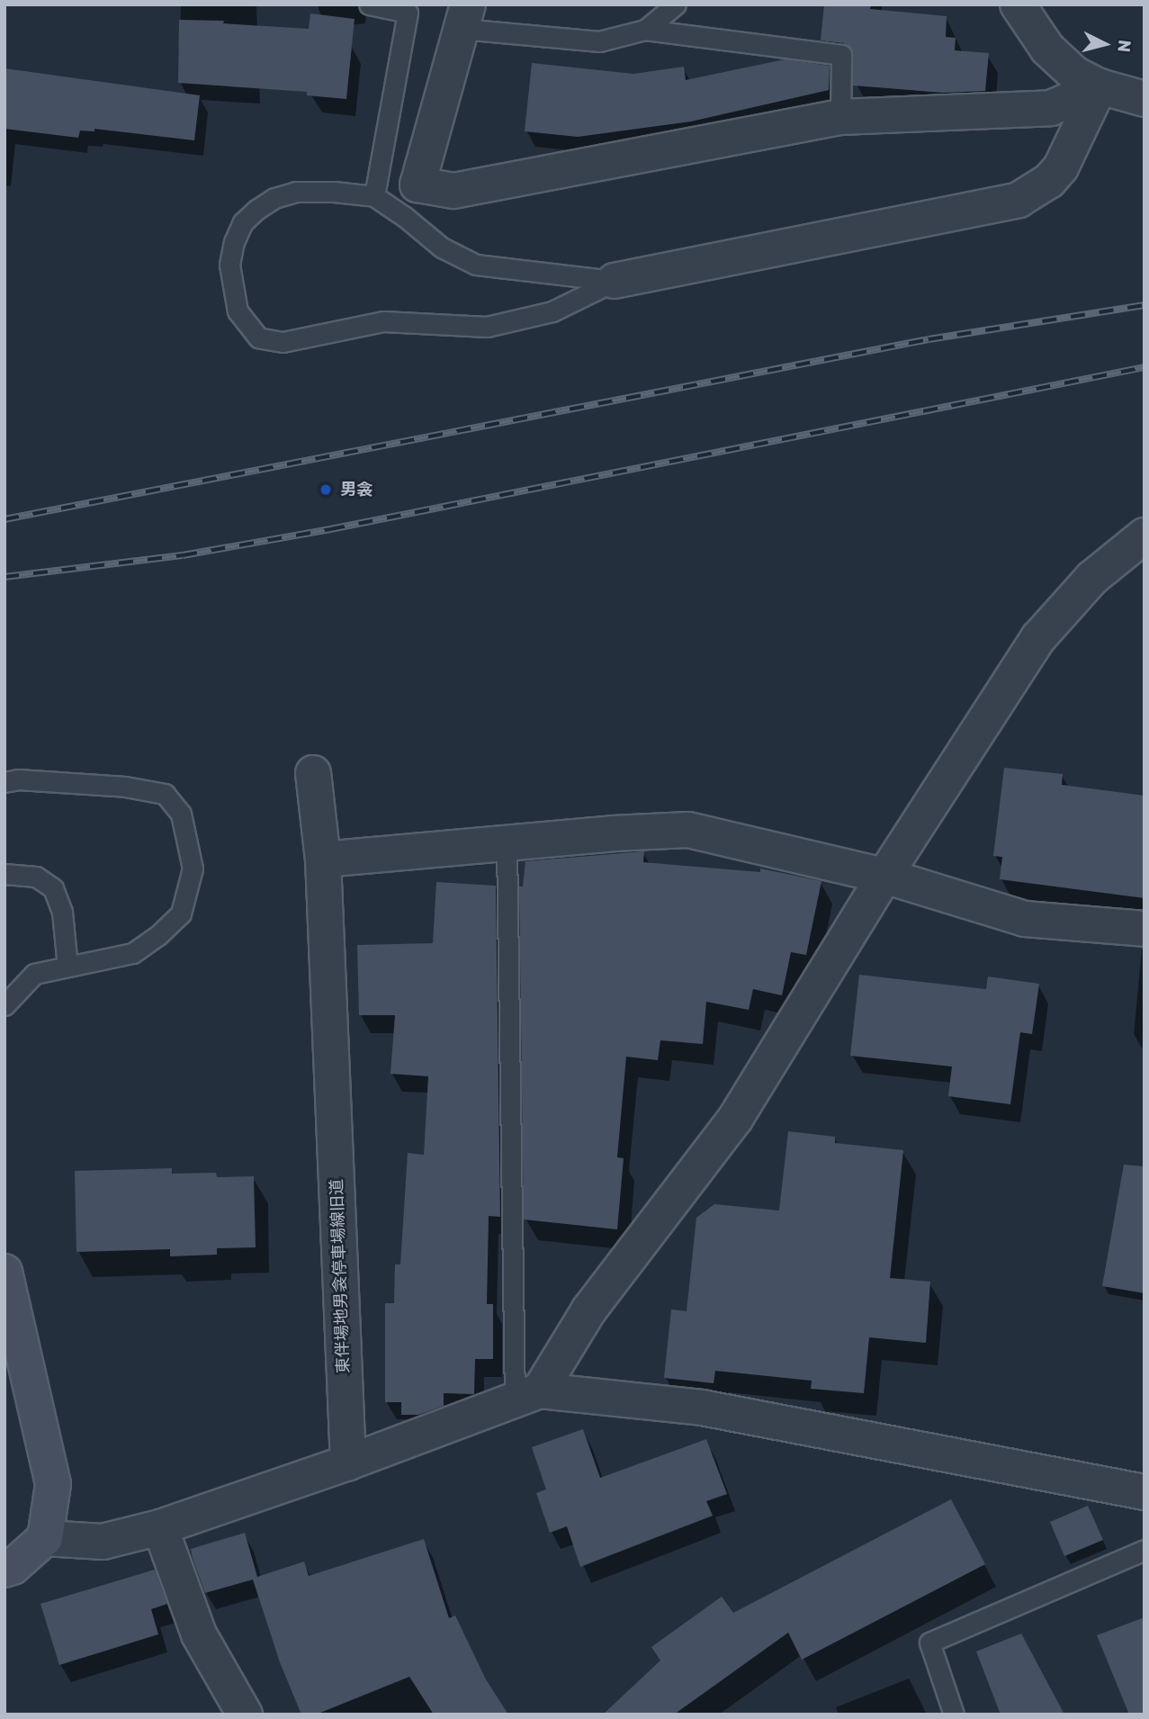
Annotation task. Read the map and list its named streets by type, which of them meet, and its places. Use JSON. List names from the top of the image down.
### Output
{
  "streets": {
    "street": ["東伴場地男衾停車場線旧道"]
  },
  "places": ["男衾"],
  "north": "right"
}
